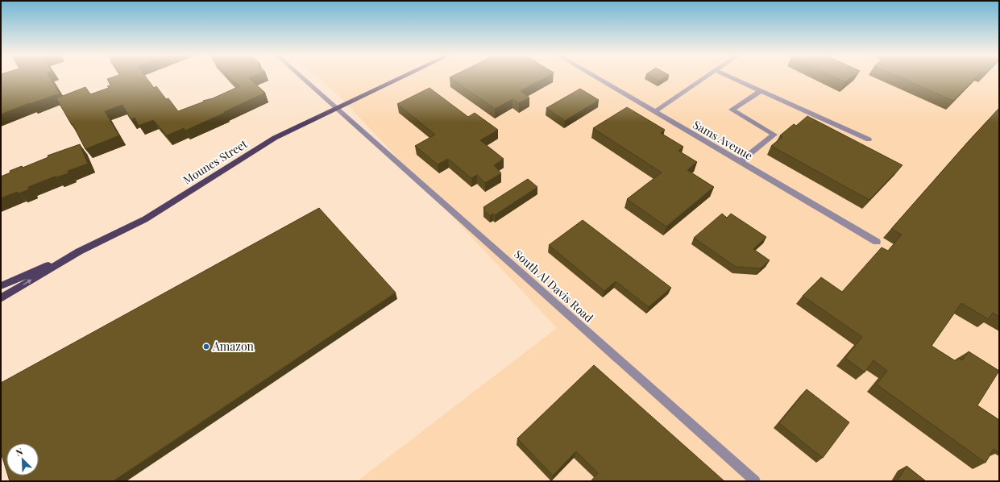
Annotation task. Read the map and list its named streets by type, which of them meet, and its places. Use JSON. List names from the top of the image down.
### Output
{
  "streets": {
    "main road": ["Mounes Street"],
    "street": ["Sams Avenue", "South Al Davis Road"]
  },
  "crossings": [
    ["Mounes Street", "South Al Davis Road"]
  ],
  "places": ["Amazon"],
  "north": "top left"
}
